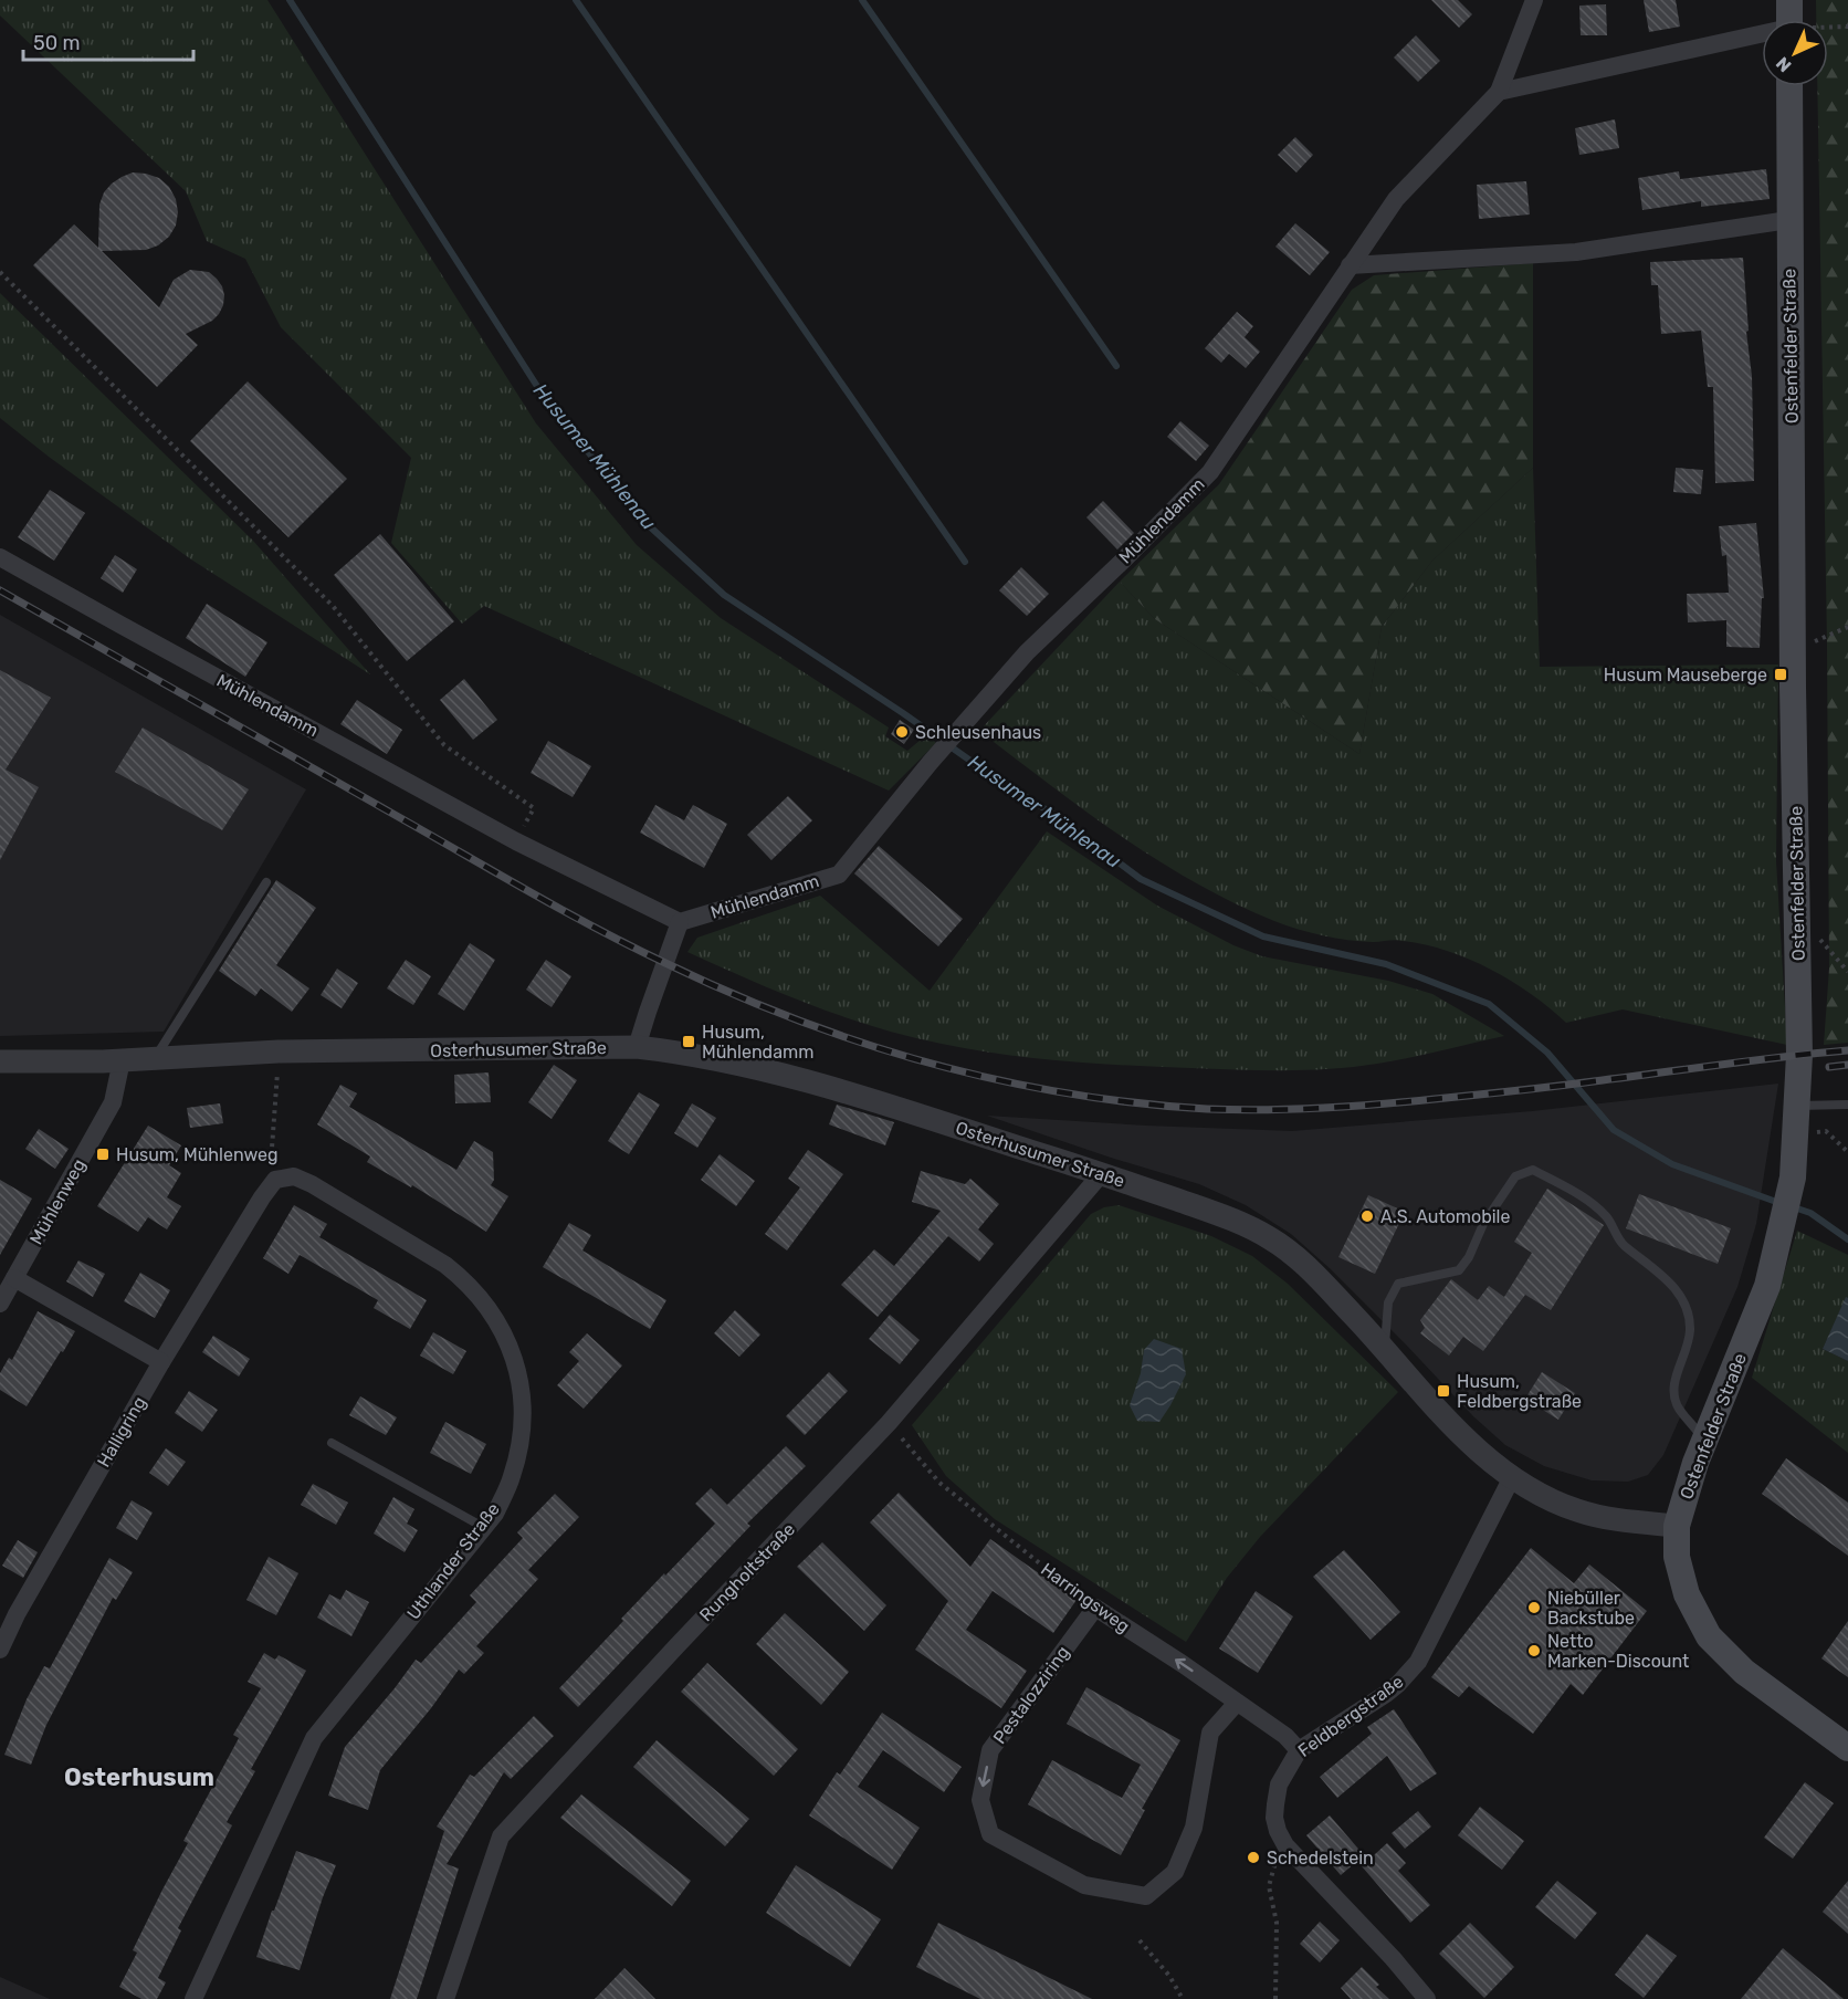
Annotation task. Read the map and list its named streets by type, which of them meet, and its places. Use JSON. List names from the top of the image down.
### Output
{
  "streets": {
    "main road": ["Ostenfelder Straße"],
    "street": [
      "Mühlendamm",
      "Osterhusumer Straße",
      "Mühlenweg",
      "Halligring",
      "Uthlander Straße",
      "Rungholtstraße",
      "Harringsweg",
      "Pestalozziring",
      "Feldbergstraße"
    ]
  },
  "crossings": [
    ["Ostenfelder Straße", "Osterhusumer Straße"],
    ["Osterhusumer Straße", "Mühlenweg"],
    ["Osterhusumer Straße", "Rungholtstraße"],
    ["Osterhusumer Straße", "Feldbergstraße"],
    ["Rungholtstraße", "Harringsweg"],
    ["Harringsweg", "Pestalozziring"],
    ["Harringsweg", "Feldbergstraße"]
  ],
  "districts": ["Osterhusum"],
  "water": ["Husumer Mühlenau"],
  "places": {
    "transit": [
      "Husum Mauseberge",
      "Husum, Mühlendamm",
      "Husum, Mühlenweg",
      "Husum, Feldbergstraße"
    ],
    "other": [
      "Schleusenhaus",
      "A.S. Automobile",
      "Niebüller Backstube",
      "Netto Marken-Discount",
      "Schedelstein"
    ]
  },
  "scale_bar": "50 m",
  "north": "bottom left"
}
